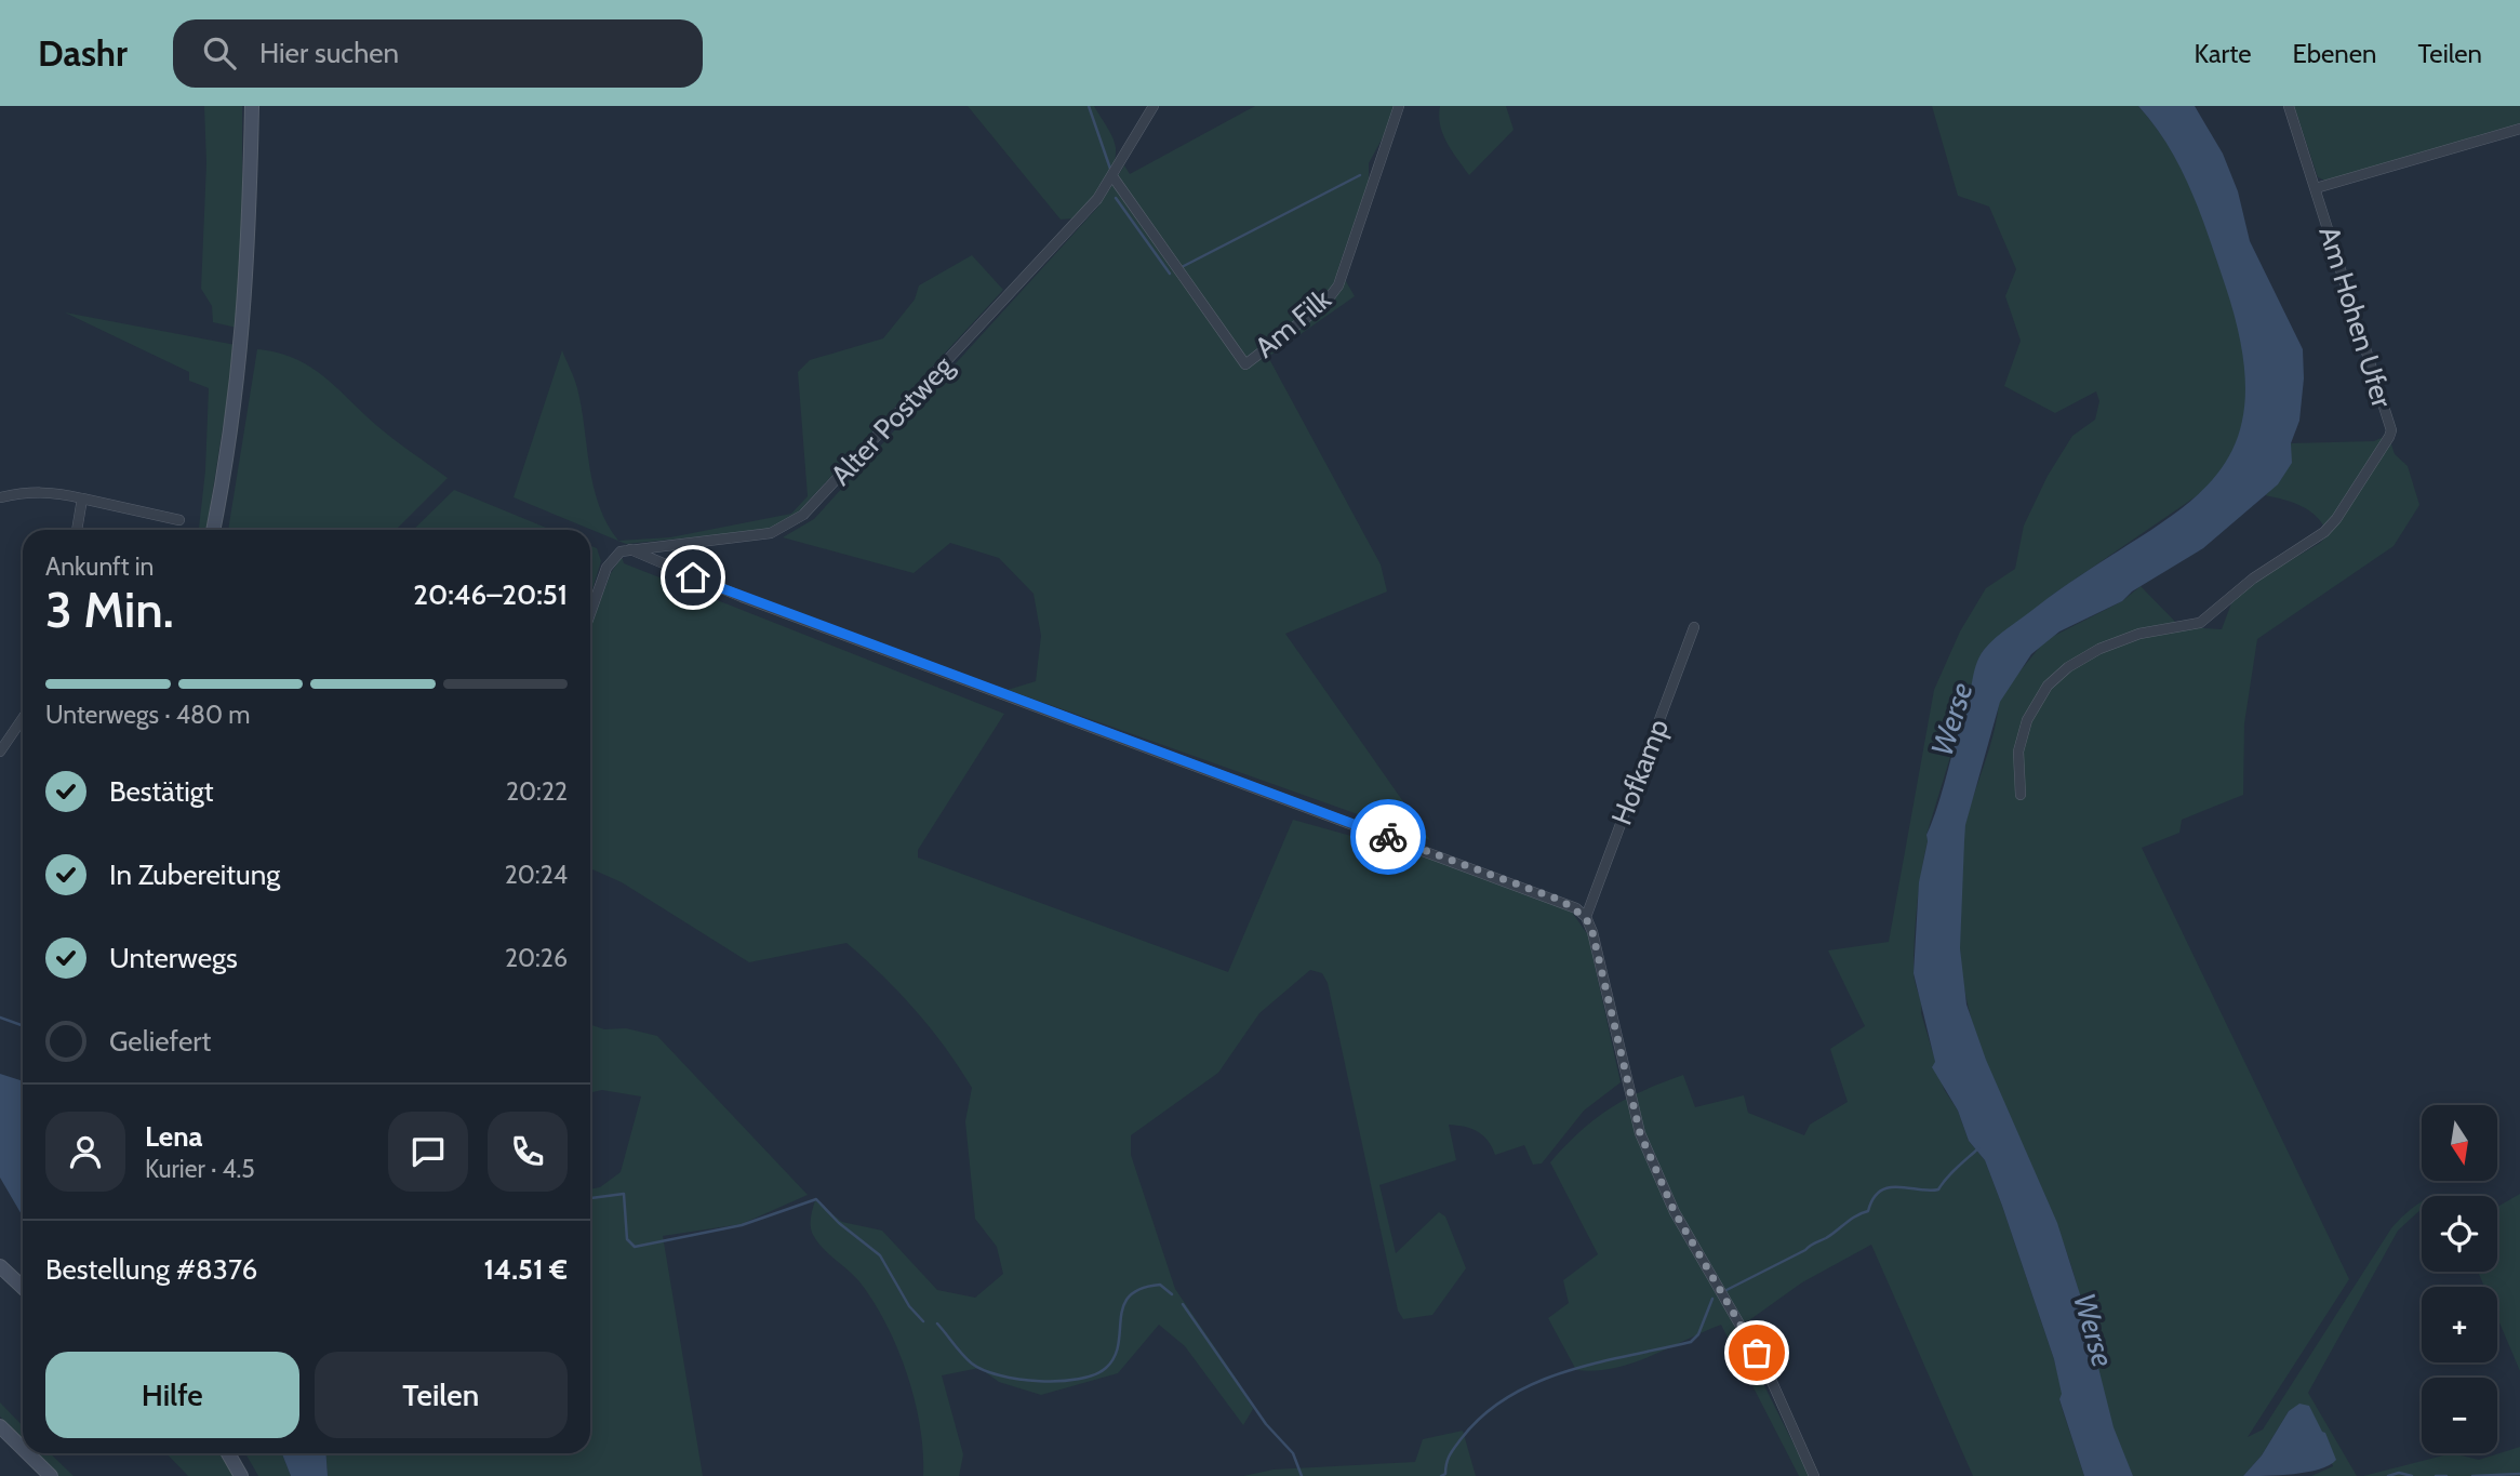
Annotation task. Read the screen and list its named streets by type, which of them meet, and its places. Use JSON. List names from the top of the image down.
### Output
{
  "streets": {
    "street": [
      "Am Hohen Ufer",
      "Am Filk",
      "Alter Postweg",
      "Hofkamp"
    ]
  },
  "crossings": [
    ["Am Filk", "Alter Postweg"]
  ],
  "water": ["Werse"],
  "north": "bottom",
  "page": {
    "header": "Dashr",
    "search": "Hier suchen",
    "nav": ["Karte", "Ebenen", "Teilen"],
    "heading": ["3 Min.", "Ankunft in", "20:46–20:51"],
    "panel": [
      "Lena",
      "Kurier · 4.5",
      "Bestellung #8376",
      "14.51 €"
    ],
    "bar": "Unterwegs · 480 m",
    "list": [
      ["Bestätigt", "20:22"],
      ["In Zubereitung", "20:24"],
      ["Unterwegs", "20:26"],
      "Geliefert"
    ],
    "map_buttons": ["+", "−"],
    "buttons": ["Hilfe", "Teilen"]
  }
}
